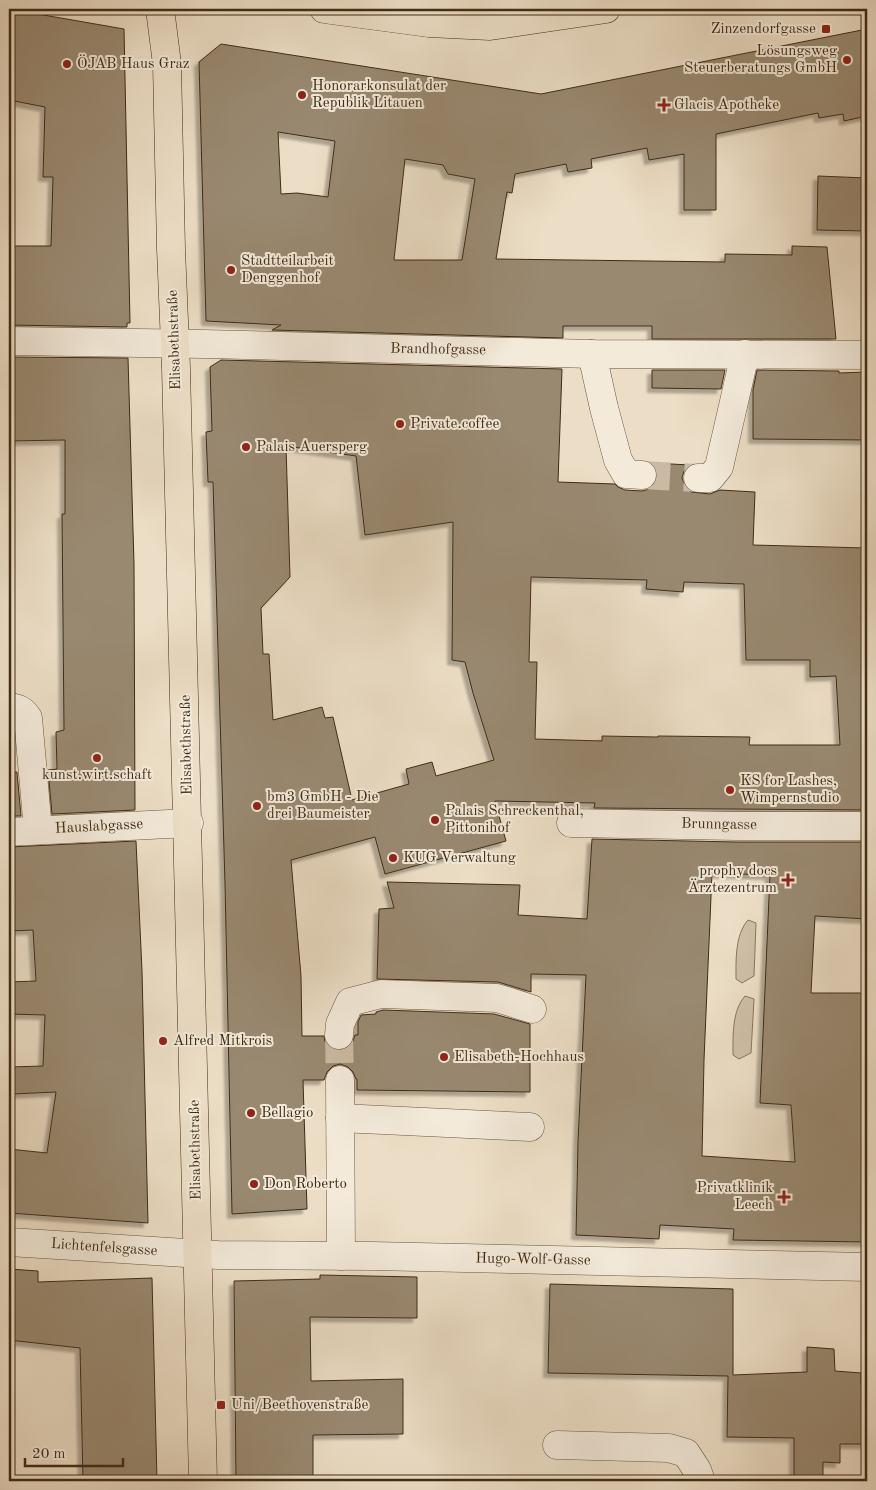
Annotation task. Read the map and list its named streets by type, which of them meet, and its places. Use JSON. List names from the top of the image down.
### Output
{
  "streets": {
    "main road": ["Elisabethstraße"],
    "street": [
      "Brandhofgasse",
      "Brunngasse",
      "Hauslabgasse",
      "Lichtenfelsgasse",
      "Hugo-Wolf-Gasse"
    ]
  },
  "crossings": [
    ["Elisabethstraße", "Brandhofgasse"],
    ["Elisabethstraße", "Hauslabgasse"],
    ["Elisabethstraße", "Lichtenfelsgasse"],
    ["Elisabethstraße", "Hugo-Wolf-Gasse"],
    ["Lichtenfelsgasse", "Hugo-Wolf-Gasse"]
  ],
  "places": {
    "transit": ["Zinzendorfgasse", "Uni/Beethovenstraße"],
    "other": [
      "Lösungsweg Steuerberatungs GmbH",
      "ÖJAB Haus Graz",
      "Honorarkonsulat der Republik Litauen",
      "Stadtteilarbeit Denggenhof",
      "Private.coffee",
      "Palais Auersperg",
      "kunst.wirt.schaft",
      "KS for Lashes, Wimpernstudio",
      "bm3 GmbH - Die drei Baumeister",
      "Palais Schreckenthal, Pittonihof",
      "KUG Verwaltung",
      "Alfred Mitkrois",
      "Elisabeth-Hochhaus",
      "Bellagio",
      "Don Roberto"
    ],
    "health": ["Glacis Apotheke", "prophy docs Ärztezentrum", "Privatklinik Leech"]
  },
  "scale_bar": "20 m"
}
